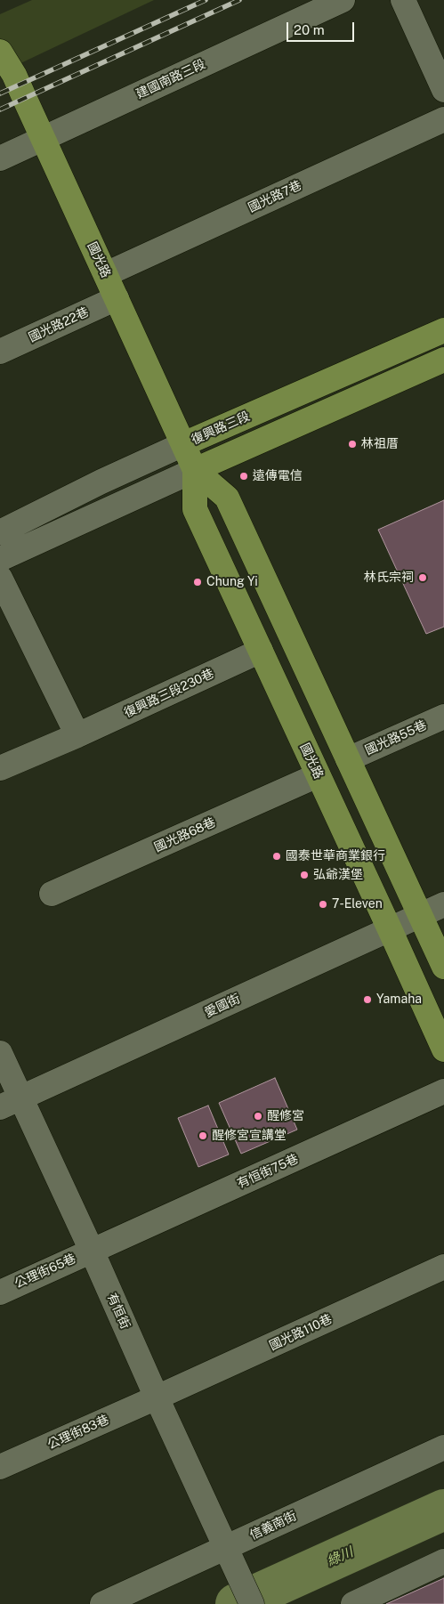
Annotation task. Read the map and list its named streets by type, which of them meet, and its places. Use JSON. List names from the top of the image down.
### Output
{
  "streets": {
    "main road": ["國光路", "復興路三段"],
    "street": [
      "建國南路三段",
      "國光路7巷",
      "國光路22巷",
      "復興路三段230巷",
      "國光路55巷",
      "國光路68巷",
      "愛國街",
      "有恒街75巷",
      "公理街65巷",
      "有恒街",
      "國光路110巷",
      "公理街83巷",
      "信義南街"
    ]
  },
  "crossings": [
    ["建國南路三段", "國光路"],
    ["國光路7巷", "國光路"],
    ["國光路", "國光路22巷"],
    ["國光路", "復興路三段"],
    ["國光路", "復興路三段230巷"],
    ["國光路", "國光路55巷"],
    ["國光路", "國光路68巷"],
    ["國光路", "愛國街"],
    ["愛國街", "有恒街"],
    ["有恒街75巷", "公理街65巷"],
    ["有恒街75巷", "有恒街"],
    ["公理街65巷", "有恒街"],
    ["有恒街", "國光路110巷"],
    ["有恒街", "公理街83巷"],
    ["有恒街", "信義南街"],
    ["國光路110巷", "公理街83巷"]
  ],
  "water": ["綠川"],
  "places": [
    "林祖厝",
    "遠傳電信",
    "林氏宗祠",
    "Chung Yi",
    "國泰世華商業銀行",
    "弘爺漢堡",
    "7-Eleven",
    "Yamaha",
    "醒修宮",
    "醒修宮宣講堂"
  ],
  "scale_bar": "20 m"
}
